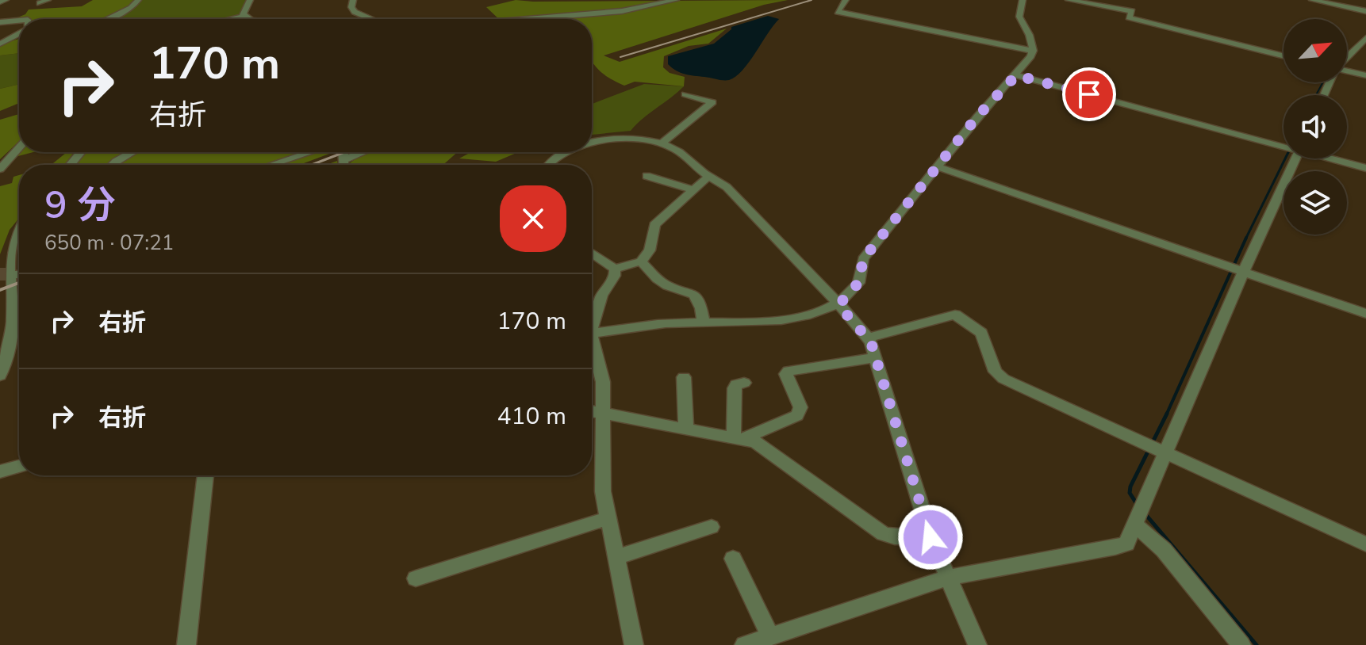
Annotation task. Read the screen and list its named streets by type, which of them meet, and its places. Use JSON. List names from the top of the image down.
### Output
{
  "north": "top right",
  "page": {
    "turn": ["170 m", "右折"],
    "heading": ["9 分", "650 m · 07:21"],
    "list": [
      {
        "name": "右折",
        "value": "170 m"
      },
      {
        "name": "右折",
        "value": "410 m"
      }
    ]
  }
}
